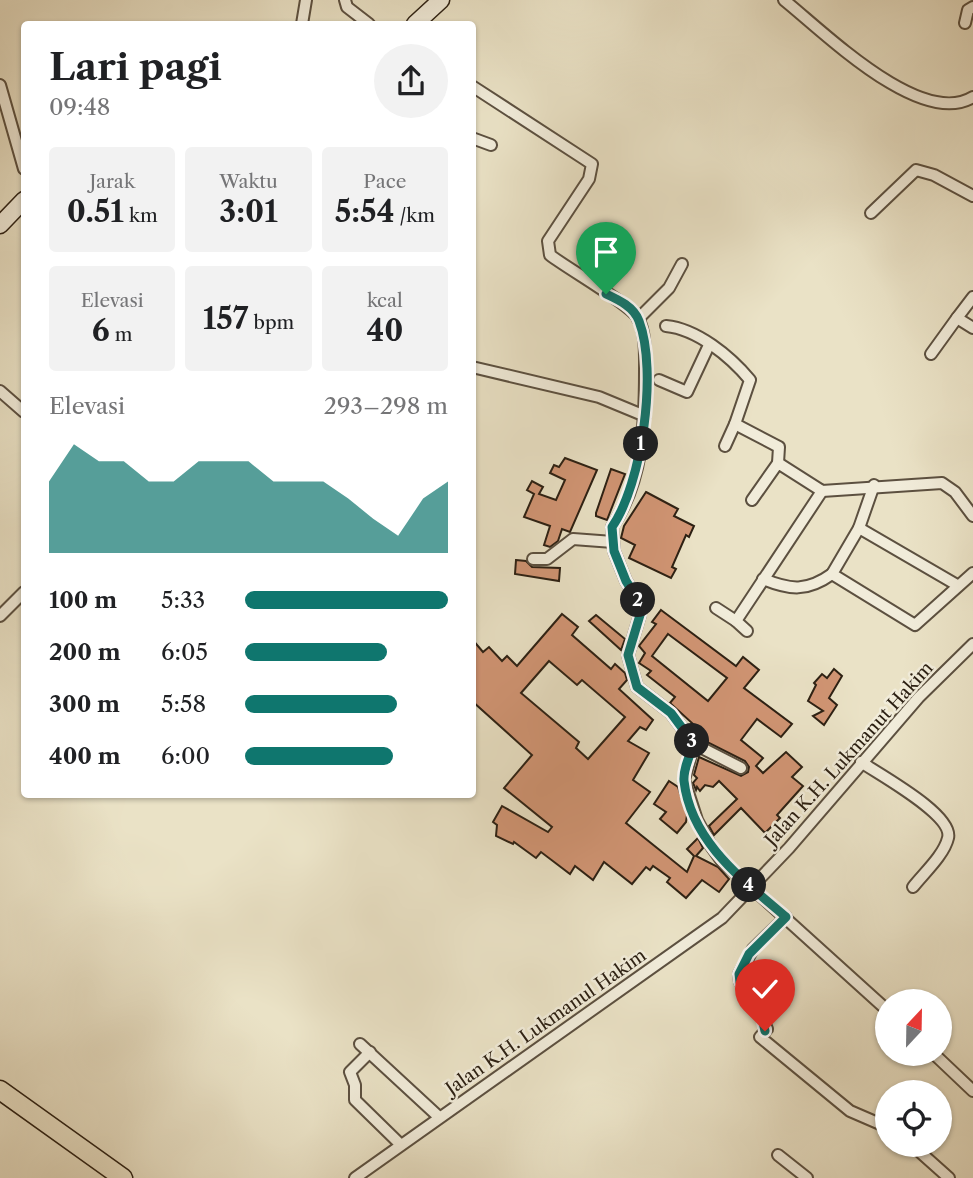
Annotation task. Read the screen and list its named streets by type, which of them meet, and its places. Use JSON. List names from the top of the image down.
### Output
{
  "streets": {
    "street": ["Jalan K.H. Lukmanut Hakim", "Jalan K.H. Lukmanul Hakim"]
  },
  "crossings": [
    ["Jalan K.H. Lukmanut Hakim", "Jalan K.H. Lukmanul Hakim"]
  ],
  "north": "top",
  "page": {
    "heading": ["Lari pagi", "09:48"],
    "stats": [
      ["Jarak", "0.51 km"],
      ["Waktu", "3:01"],
      ["Pace", "5:54 /km"],
      ["Elevasi", "6 m"],
      ["157 bpm"],
      ["kcal", "40"]
    ],
    "chart": ["Elevasi", "293–298 m"],
    "pins": [
      "1",
      "2",
      "3",
      "4"
    ],
    "list": [
      {
        "name": "100 m",
        "note": "5:33"
      },
      {
        "name": "200 m",
        "note": "6:05"
      },
      {
        "name": "300 m",
        "note": "5:58"
      },
      {
        "name": "400 m",
        "note": "6:00"
      }
    ]
  }
}
